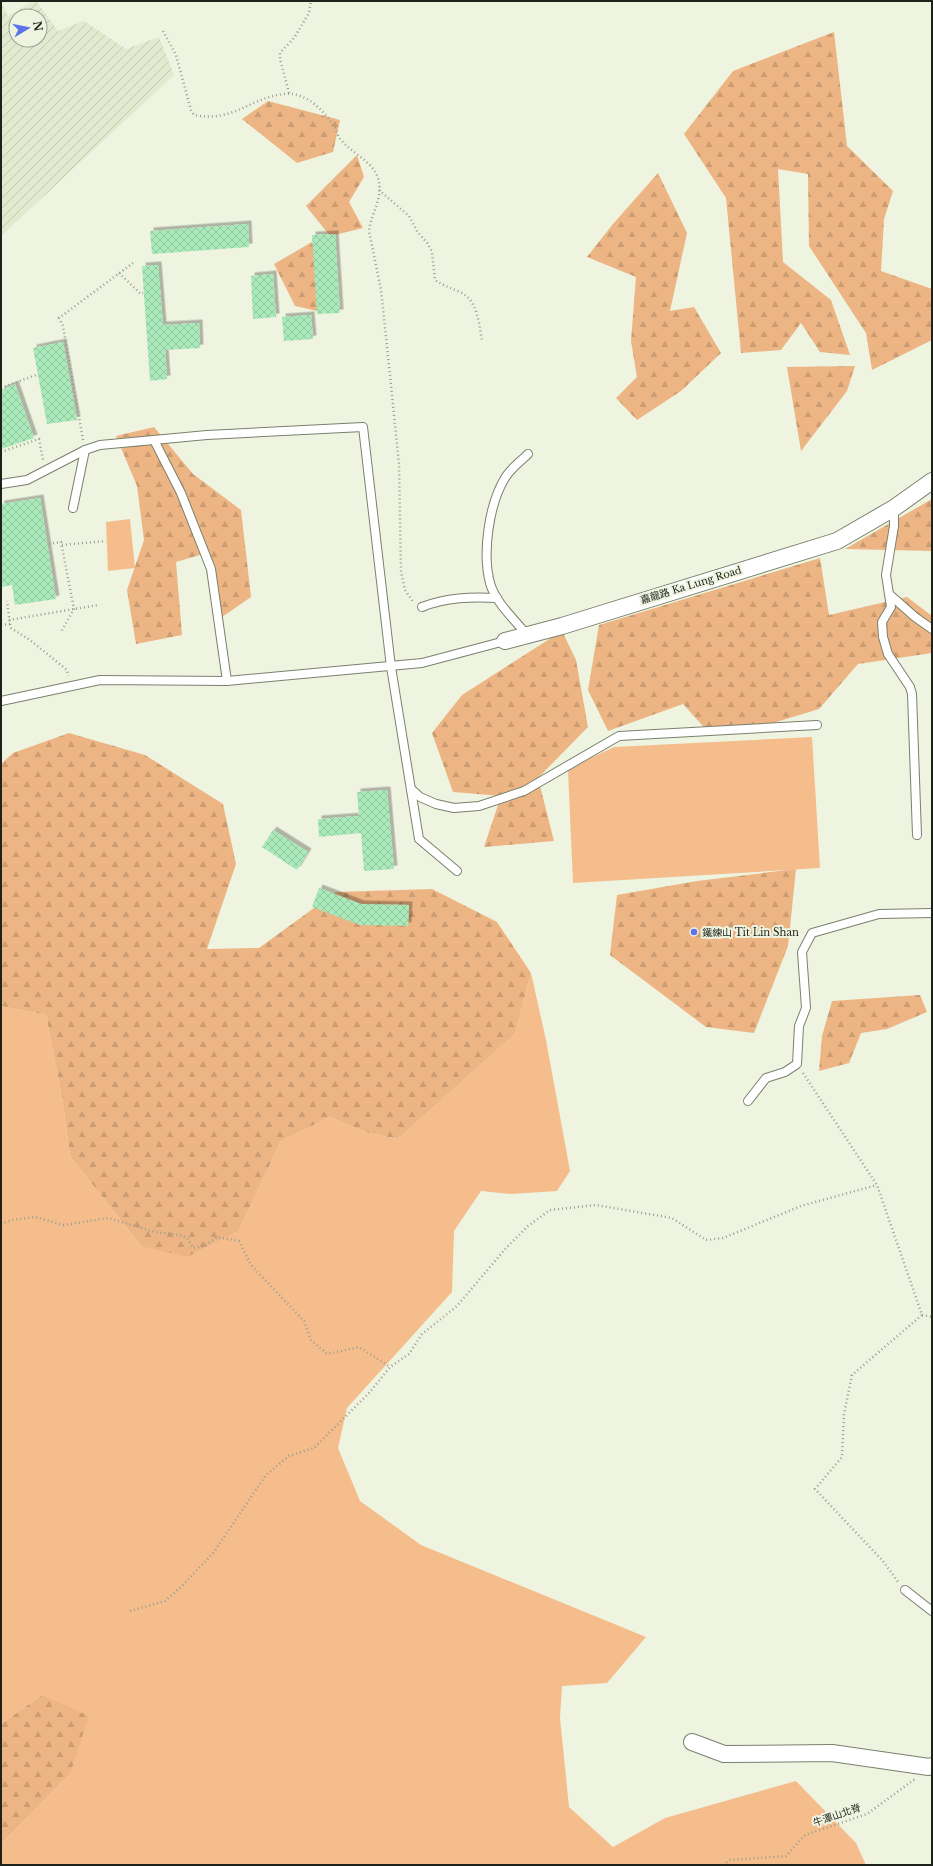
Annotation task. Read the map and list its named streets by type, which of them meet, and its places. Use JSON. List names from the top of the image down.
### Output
{
  "streets": {
    "street": ["嘉龍路 Ka Lung Road"],
    "path": ["牛潭山北脊"]
  },
  "places": ["鐵練山 Tit Lin Shan"],
  "north": "right"
}
